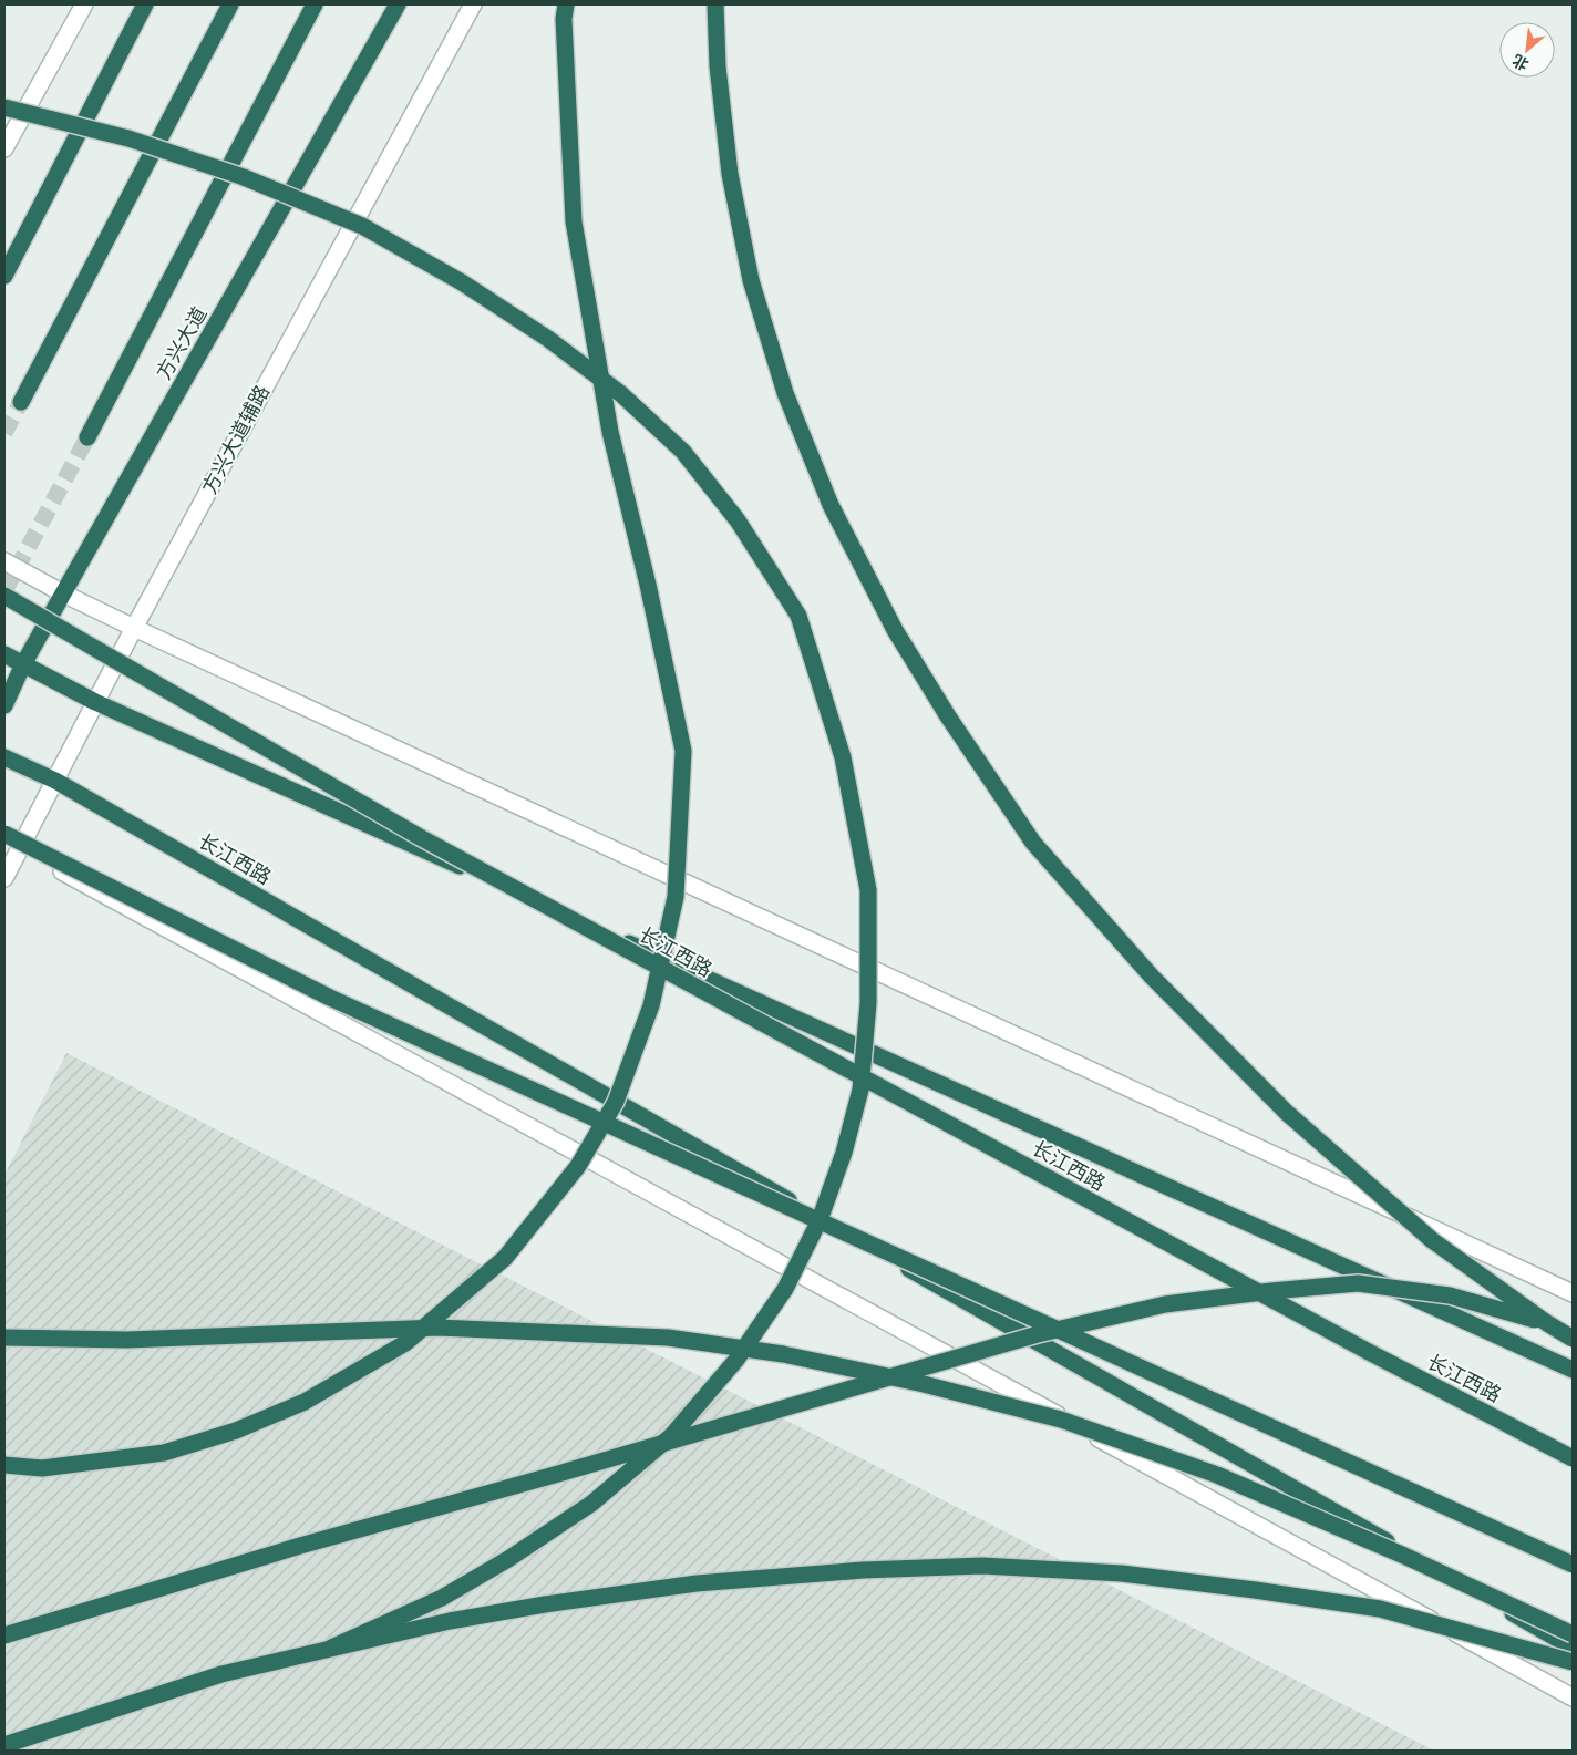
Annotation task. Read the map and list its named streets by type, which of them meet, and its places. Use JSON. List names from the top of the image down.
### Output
{
  "streets": {
    "highway": ["方兴大道", "长江西路"],
    "street": ["方兴大道辅路"]
  },
  "crossings": [
    ["方兴大道", "长江西路"],
    ["方兴大道辅路", "长江西路"]
  ],
  "north": "bottom left"
}
